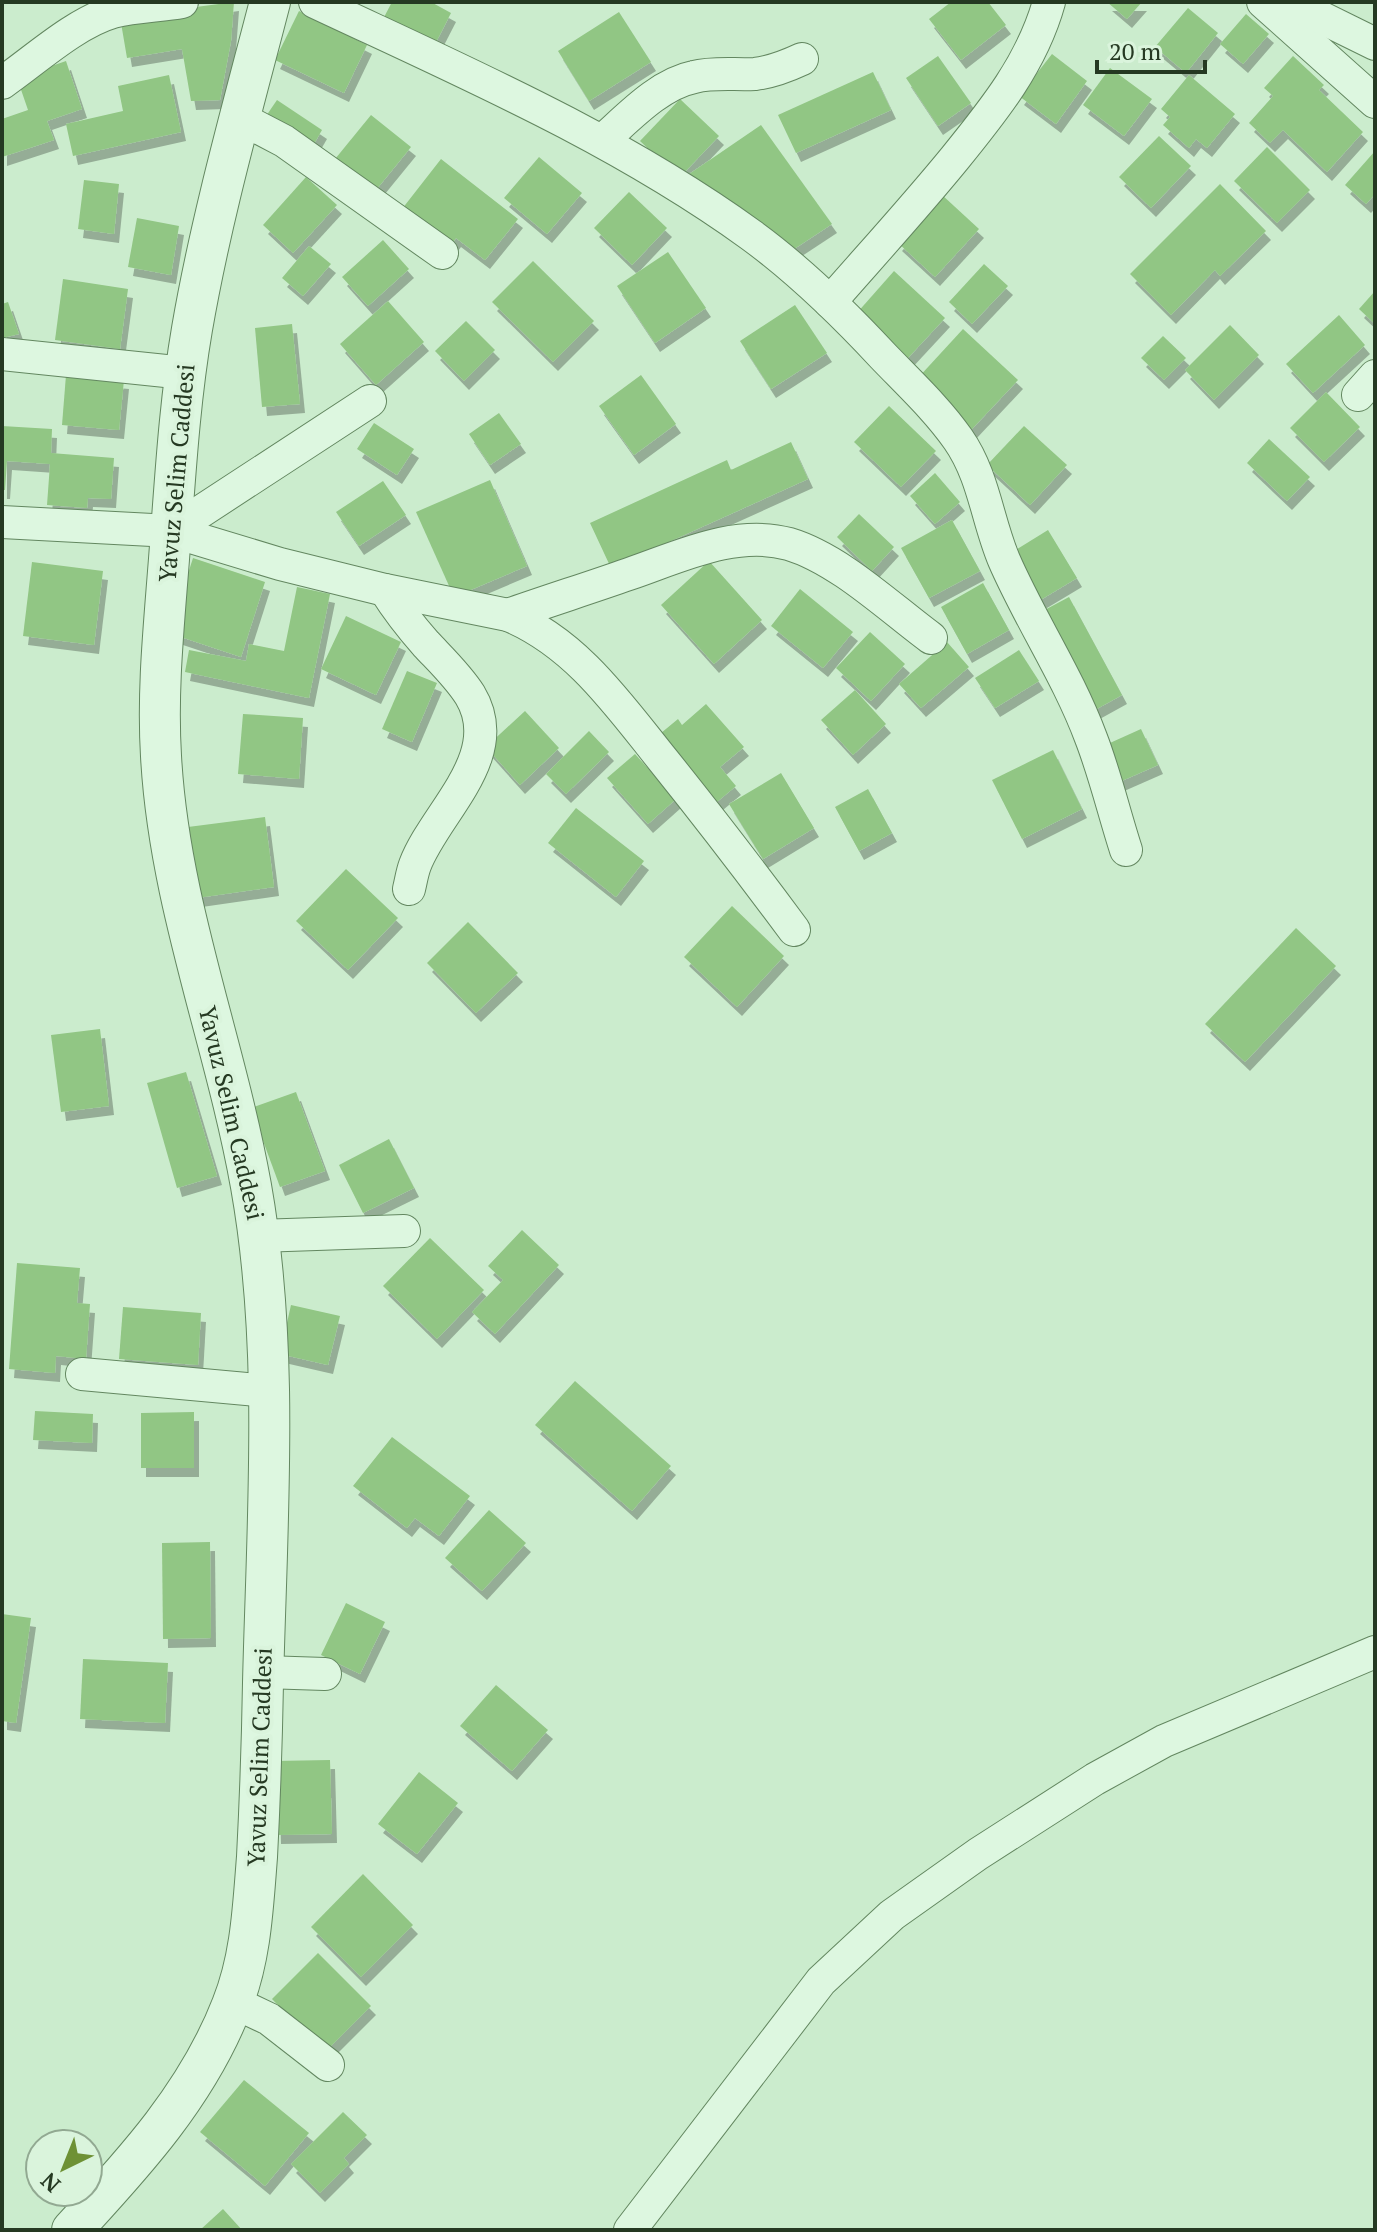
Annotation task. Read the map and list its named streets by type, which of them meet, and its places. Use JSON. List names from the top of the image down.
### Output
{
  "streets": {
    "street": ["Yavuz Selim Caddesi"]
  },
  "scale_bar": "20 m",
  "north": "bottom left"
}
